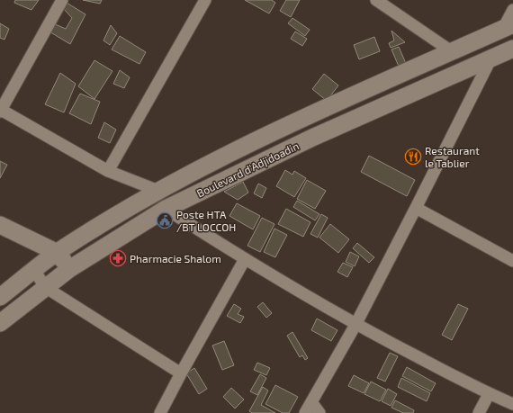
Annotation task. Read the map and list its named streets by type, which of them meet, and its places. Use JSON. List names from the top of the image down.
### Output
{
  "streets": {
    "main road": ["Boulevard d'Adjidoadin"]
  },
  "places": {
    "restaurant": ["Restaurant le Tablier"],
    "public building": ["Poste HTA /BT LOCCOH"],
    "pharmacy": ["Pharmacie Shalom"]
  }
}
